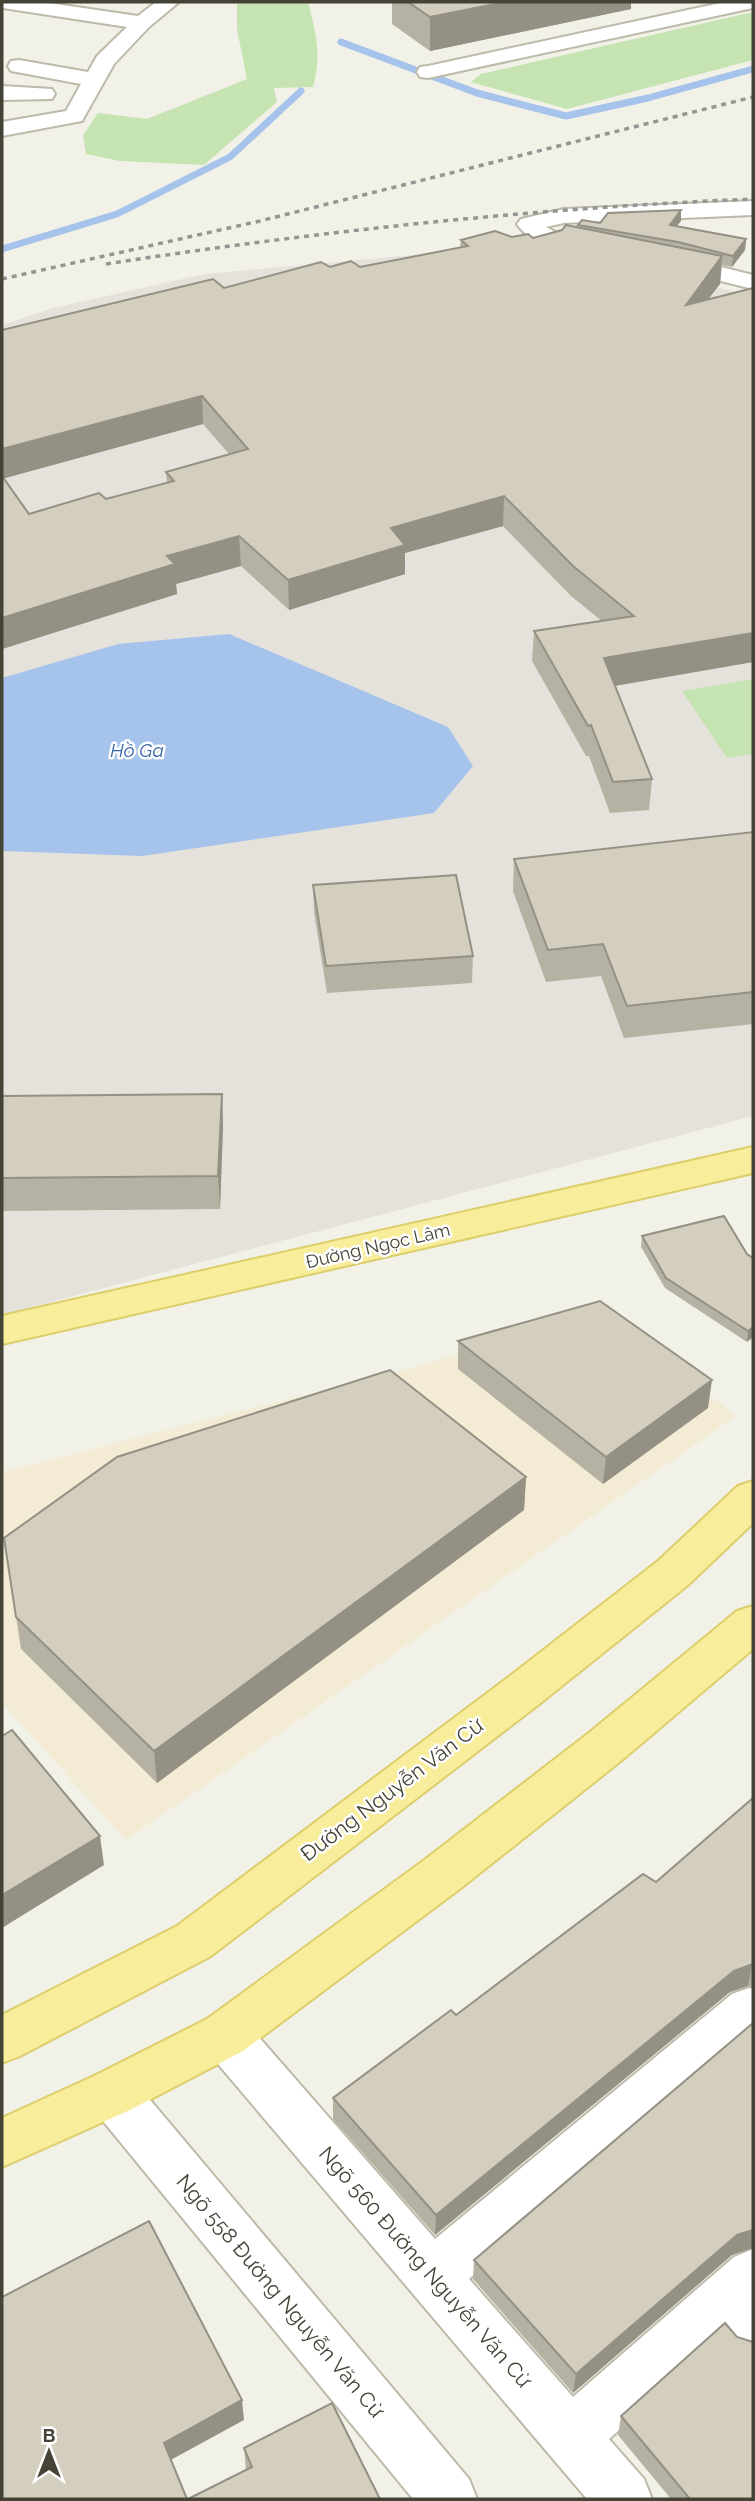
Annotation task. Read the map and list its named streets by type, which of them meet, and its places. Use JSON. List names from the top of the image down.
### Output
{
  "streets": {
    "main road": ["Đường Ngọc Lâm", "Đường Nguyễn Văn Cừ"],
    "street": ["Ngõ 560 Đường Nguyễn Văn Cừ", "Ngõ 558 Đường Nguyễn Văn Cừ"]
  },
  "water": ["Hồ Ga"],
  "north": "top"
}
